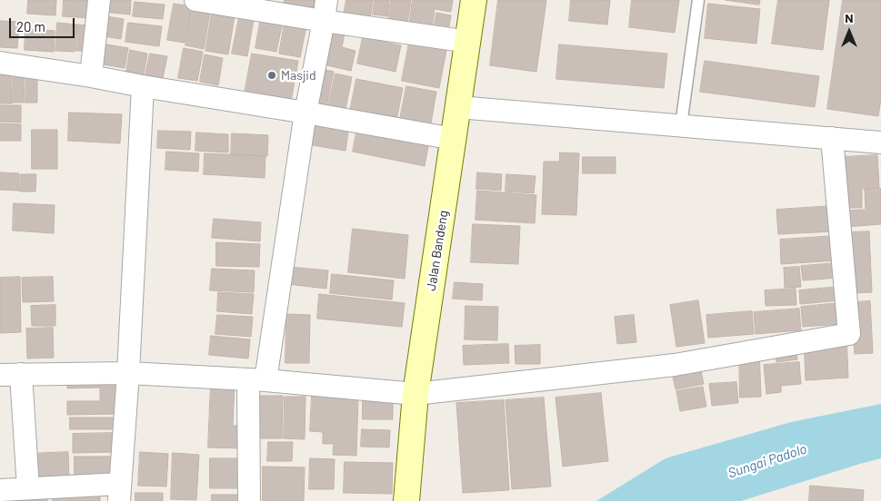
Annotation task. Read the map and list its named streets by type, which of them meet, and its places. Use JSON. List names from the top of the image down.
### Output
{
  "streets": {
    "street": ["Jalan Bandeng"]
  },
  "water": ["Sungai Padolo"],
  "places": ["Masjid"],
  "scale_bar": "20 m",
  "north": "top"
}
